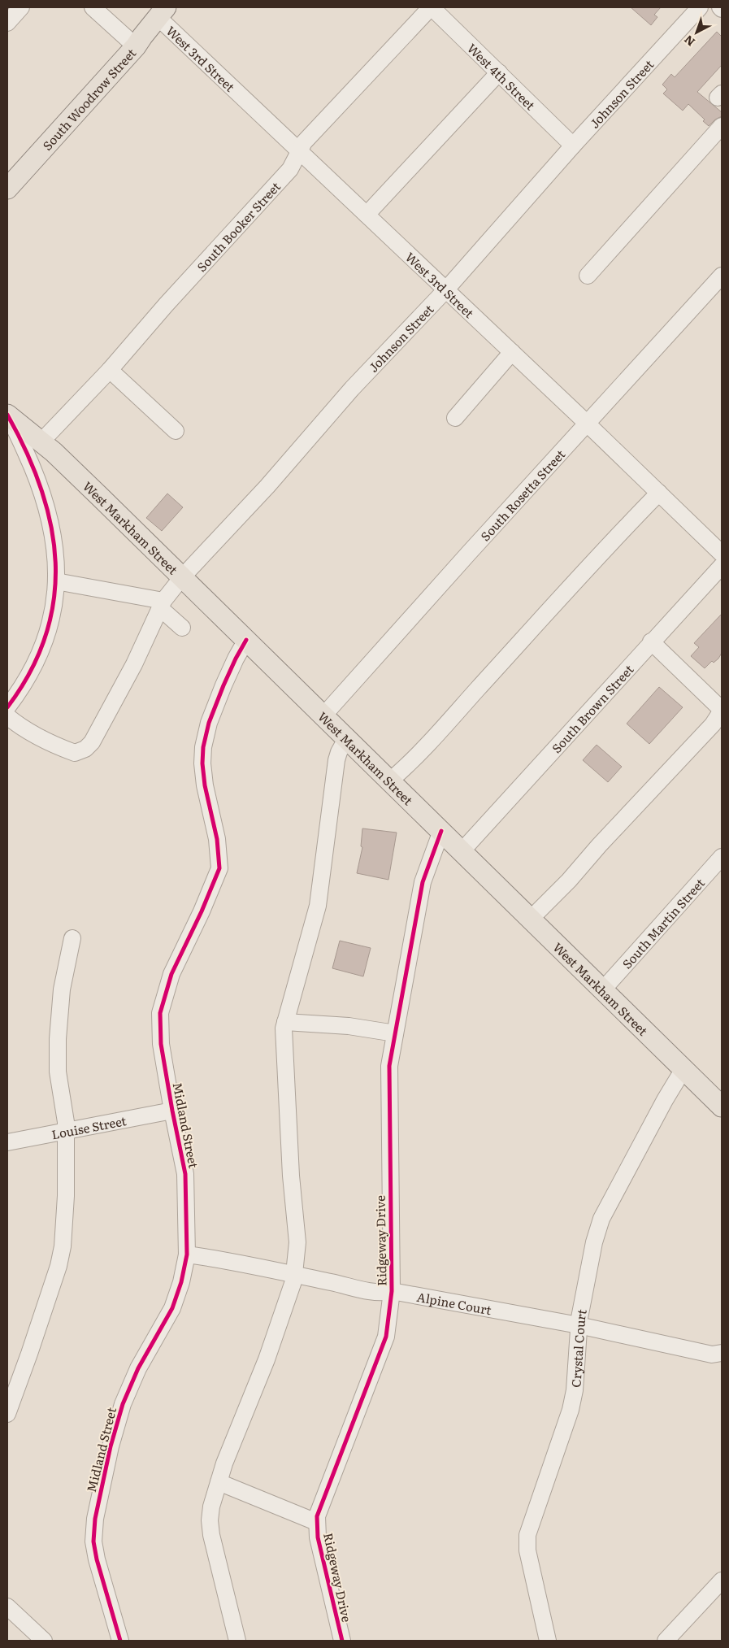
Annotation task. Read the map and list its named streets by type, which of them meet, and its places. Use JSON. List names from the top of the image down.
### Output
{
  "streets": {
    "main road": ["South Woodrow Street", "West Markham Street"],
    "street": [
      "West 3rd Street",
      "West 4th Street",
      "Johnson Street",
      "South Booker Street",
      "South Rosetta Street",
      "South Brown Street",
      "South Martin Street",
      "Midland Street",
      "Louise Street",
      "Ridgeway Drive",
      "Alpine Court",
      "Crystal Court"
    ]
  },
  "crossings": [
    ["West 3rd Street", "Johnson Street"],
    ["West 3rd Street", "South Woodrow Street"],
    ["West 3rd Street", "South Booker Street"],
    ["West 3rd Street", "South Rosetta Street"],
    ["West 4th Street", "Johnson Street"],
    ["West 4th Street", "South Booker Street"],
    ["Johnson Street", "West Markham Street"],
    ["South Booker Street", "West Markham Street"],
    ["South Rosetta Street", "West Markham Street"],
    ["West Markham Street", "South Brown Street"],
    ["West Markham Street", "South Martin Street"],
    ["West Markham Street", "Midland Street"],
    ["West Markham Street", "Ridgeway Drive"],
    ["West Markham Street", "Crystal Court"],
    ["Midland Street", "Louise Street"],
    ["Midland Street", "Alpine Court"],
    ["Ridgeway Drive", "Alpine Court"],
    ["Alpine Court", "Crystal Court"]
  ],
  "north": "bottom left"
}
